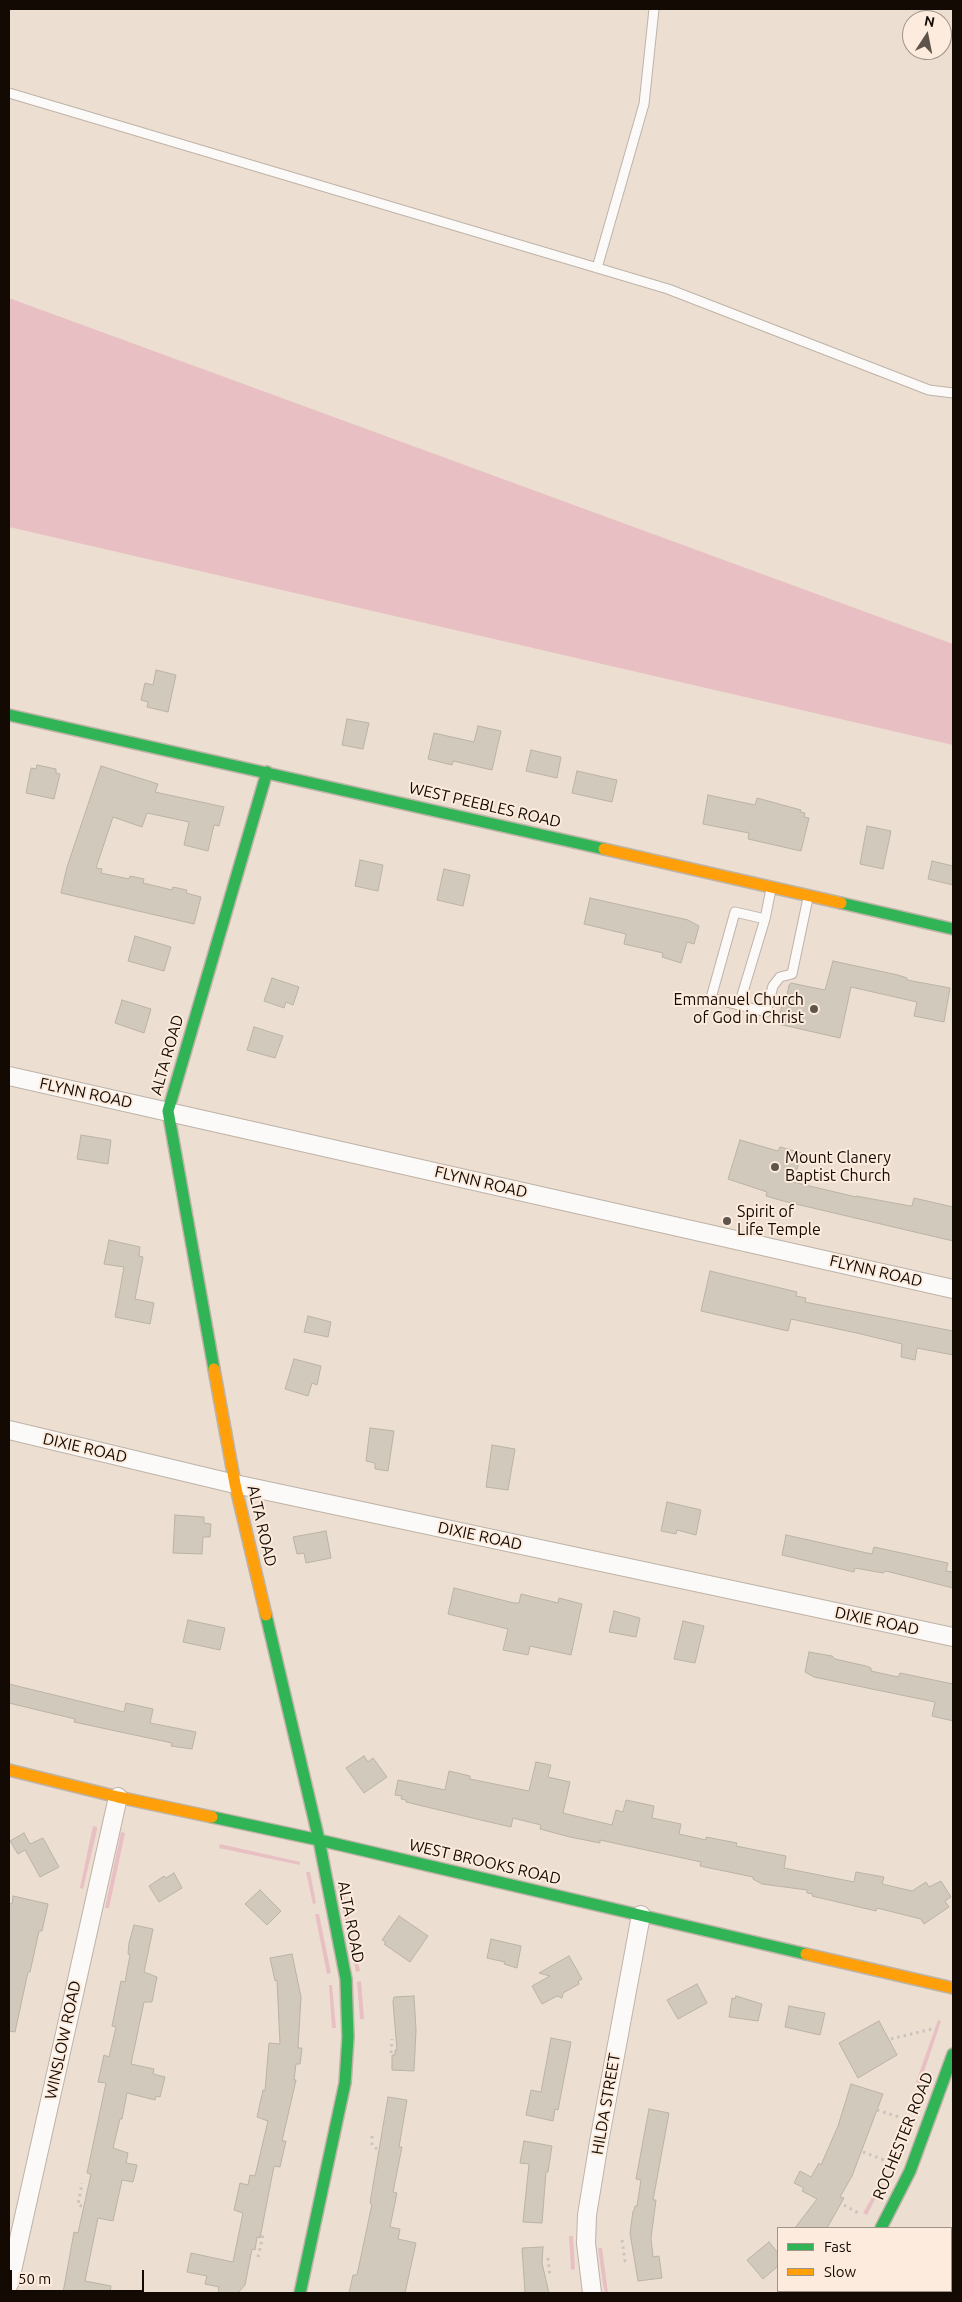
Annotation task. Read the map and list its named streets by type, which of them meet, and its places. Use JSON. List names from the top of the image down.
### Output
{
  "streets": {
    "street": [
      "WEST PEEBLES ROAD",
      "ALTA ROAD",
      "FLYNN ROAD",
      "DIXIE ROAD",
      "WEST BROOKS ROAD",
      "WINSLOW ROAD",
      "HILDA STREET",
      "ROCHESTER ROAD"
    ]
  },
  "crossings": [
    ["WEST PEEBLES ROAD", "ALTA ROAD"],
    ["ALTA ROAD", "FLYNN ROAD"],
    ["ALTA ROAD", "DIXIE ROAD"],
    ["ALTA ROAD", "WEST BROOKS ROAD"],
    ["WEST BROOKS ROAD", "WINSLOW ROAD"],
    ["WEST BROOKS ROAD", "HILDA STREET"]
  ],
  "places": ["Emmanuel Church of God in Christ", "Mount Clanery Baptist Church", "Spirit of Life Temple"],
  "legend": ["Fast", "Slow"],
  "scale_bar": "50 m",
  "north": "top"
}
